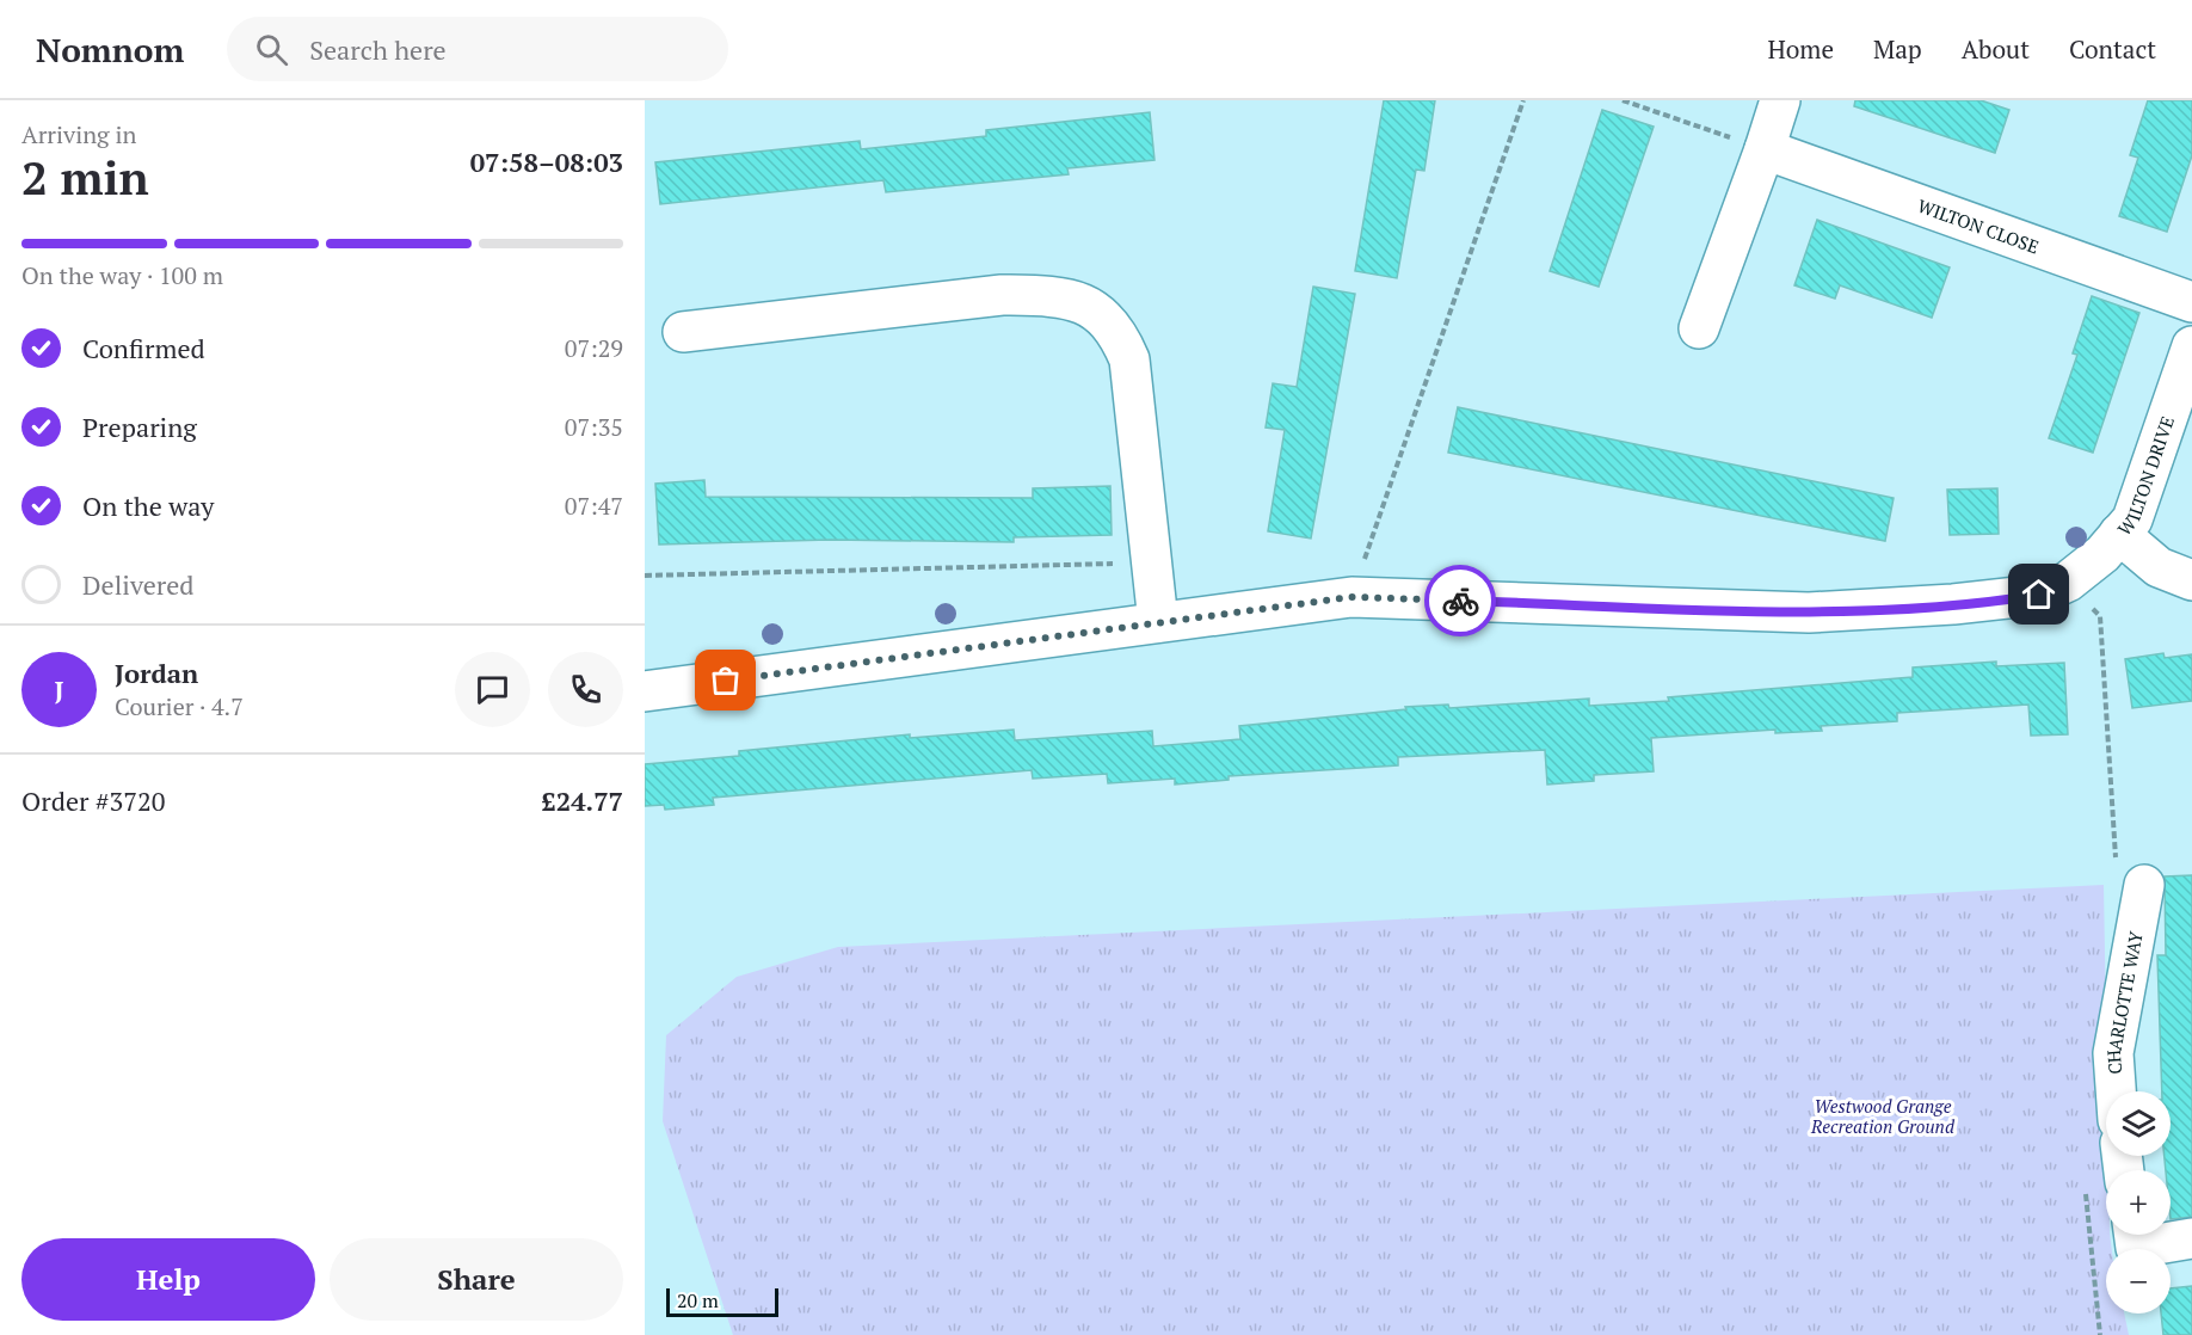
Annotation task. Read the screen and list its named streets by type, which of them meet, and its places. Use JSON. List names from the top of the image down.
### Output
{
  "streets": {
    "street": ["WILTON CLOSE", "WILTON DRIVE", "CHARLOTTE WAY"]
  },
  "parks": ["Westwood Grange Recreation Ground"],
  "scale_bar": "20 m",
  "page": {
    "header": "Nomnom",
    "search": "Search here",
    "nav": [
      "Home",
      "Map",
      "About",
      "Contact"
    ],
    "heading": ["2 min", "Arriving in", "07:58–08:03"],
    "panel": [
      "Jordan",
      "Courier · 4.7",
      "Order #3720",
      "£24.77"
    ],
    "bar": "On the way · 100 m",
    "list": [
      ["Confirmed", "07:29"],
      ["Preparing", "07:35"],
      ["On the way", "07:47"],
      "Delivered"
    ],
    "round": "J",
    "map_buttons": ["+", "−"],
    "buttons": ["Help", "Share"],
    "scale": "20 m"
  }
}
